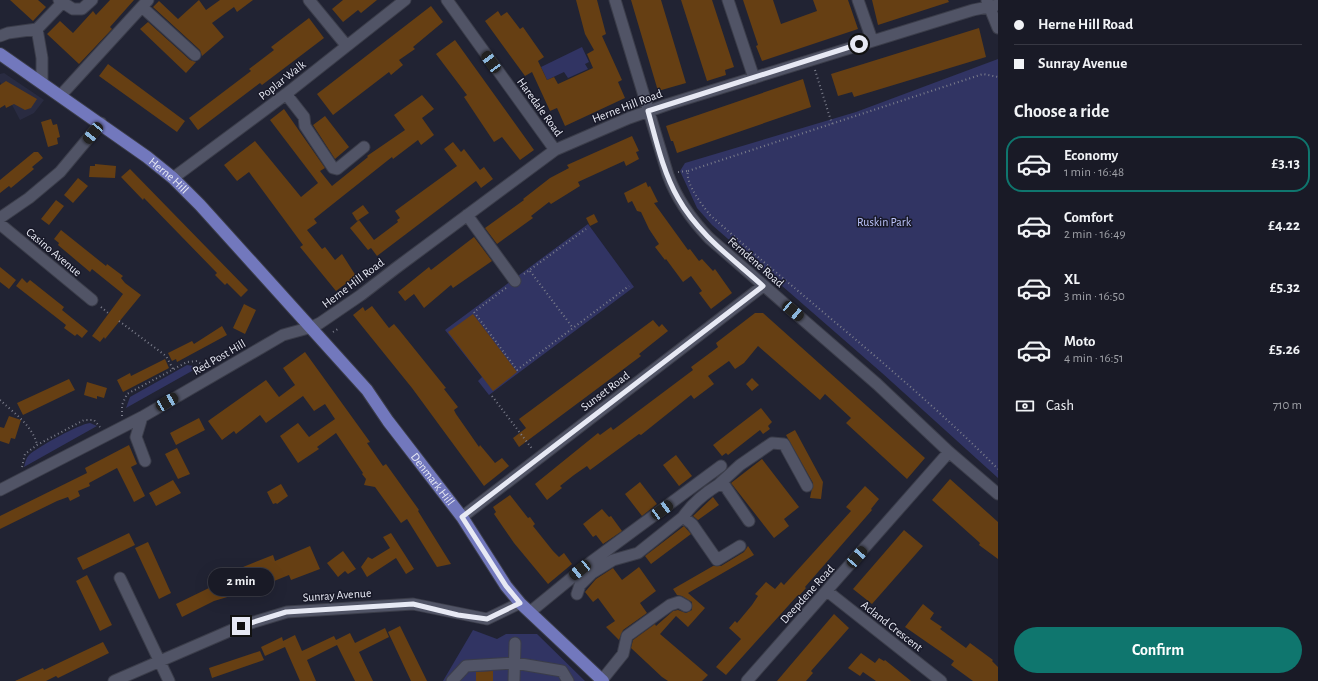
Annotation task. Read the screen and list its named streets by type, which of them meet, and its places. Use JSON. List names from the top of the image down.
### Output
{
  "streets": {
    "main road": ["Herne Hill", "Denmark Hill"],
    "street": [
      "Poplar Walk",
      "Herne Hill Road",
      "Haredale Road",
      "Casino Avenue",
      "Ferndene Road",
      "Red Post Hill",
      "Sunset Road",
      "Deepdene Road",
      "Sunray Avenue",
      "Acland Crescent"
    ]
  },
  "crossings": [
    ["Poplar Walk", "Herne Hill"],
    ["Herne Hill Road", "Haredale Road"],
    ["Herne Hill Road", "Herne Hill"],
    ["Herne Hill Road", "Ferndene Road"],
    ["Herne Hill Road", "Red Post Hill"],
    ["Herne Hill Road", "Denmark Hill"],
    ["Herne Hill", "Red Post Hill"],
    ["Herne Hill", "Denmark Hill"],
    ["Ferndene Road", "Sunset Road"],
    ["Ferndene Road", "Deepdene Road"],
    ["Red Post Hill", "Denmark Hill"],
    ["Sunset Road", "Denmark Hill"],
    ["Denmark Hill", "Sunray Avenue"],
    ["Deepdene Road", "Acland Crescent"]
  ],
  "parks": ["Ruskin Park"],
  "page": {
    "banner": ["Herne Hill Road", "Sunray Avenue"],
    "heading": "Choose a ride",
    "list": [
      {
        "name": "Economy",
        "note": "1 min · 16:48",
        "value": "£3.13"
      },
      {
        "name": "Comfort",
        "note": "2 min · 16:49",
        "value": "£4.22"
      },
      {
        "name": "XL",
        "note": "3 min · 16:50",
        "value": "£5.32"
      },
      {
        "name": "Moto",
        "note": "4 min · 16:51",
        "value": "£5.26"
      }
    ],
    "pay": ["Cash", "710 m"],
    "bubble": "2 min",
    "buttons": "Confirm"
  }
}
